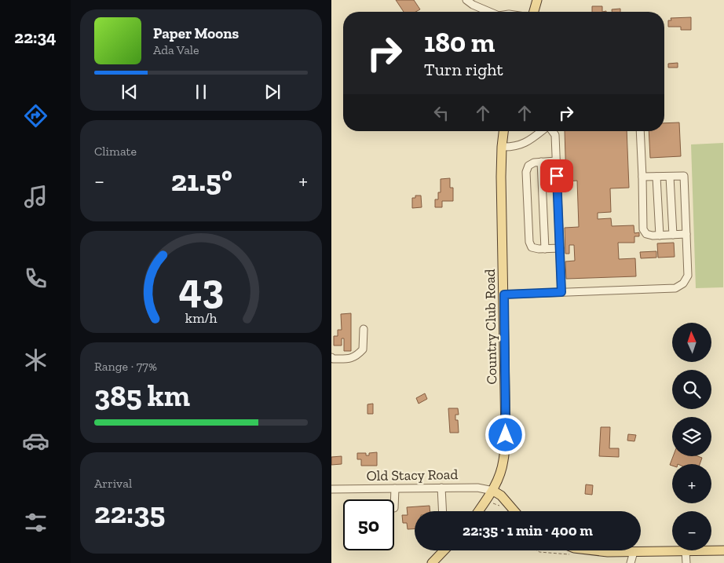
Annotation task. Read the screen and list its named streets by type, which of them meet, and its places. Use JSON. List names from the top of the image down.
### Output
{
  "streets": {
    "main road": ["Country Club Road"],
    "street": ["Old Stacy Road"]
  },
  "crossings": [
    ["Country Club Road", "Old Stacy Road"]
  ],
  "north": "top",
  "page": {
    "tabs": "22:34",
    "turn": ["180 m", "Turn right"],
    "song": ["Paper Moons", "Ada Vale"],
    "tile": [
      "Climate",
      ["Range · 77%", "385 km"],
      ["Arrival", "22:35"]
    ],
    "heat": ["−", "21.5°", "+"],
    "map_buttons": ["+", "−"],
    "limit": "50",
    "trip": "22:35 · 1 min · 400 m",
    "gauge": ["43", "km/h"]
  }
}
